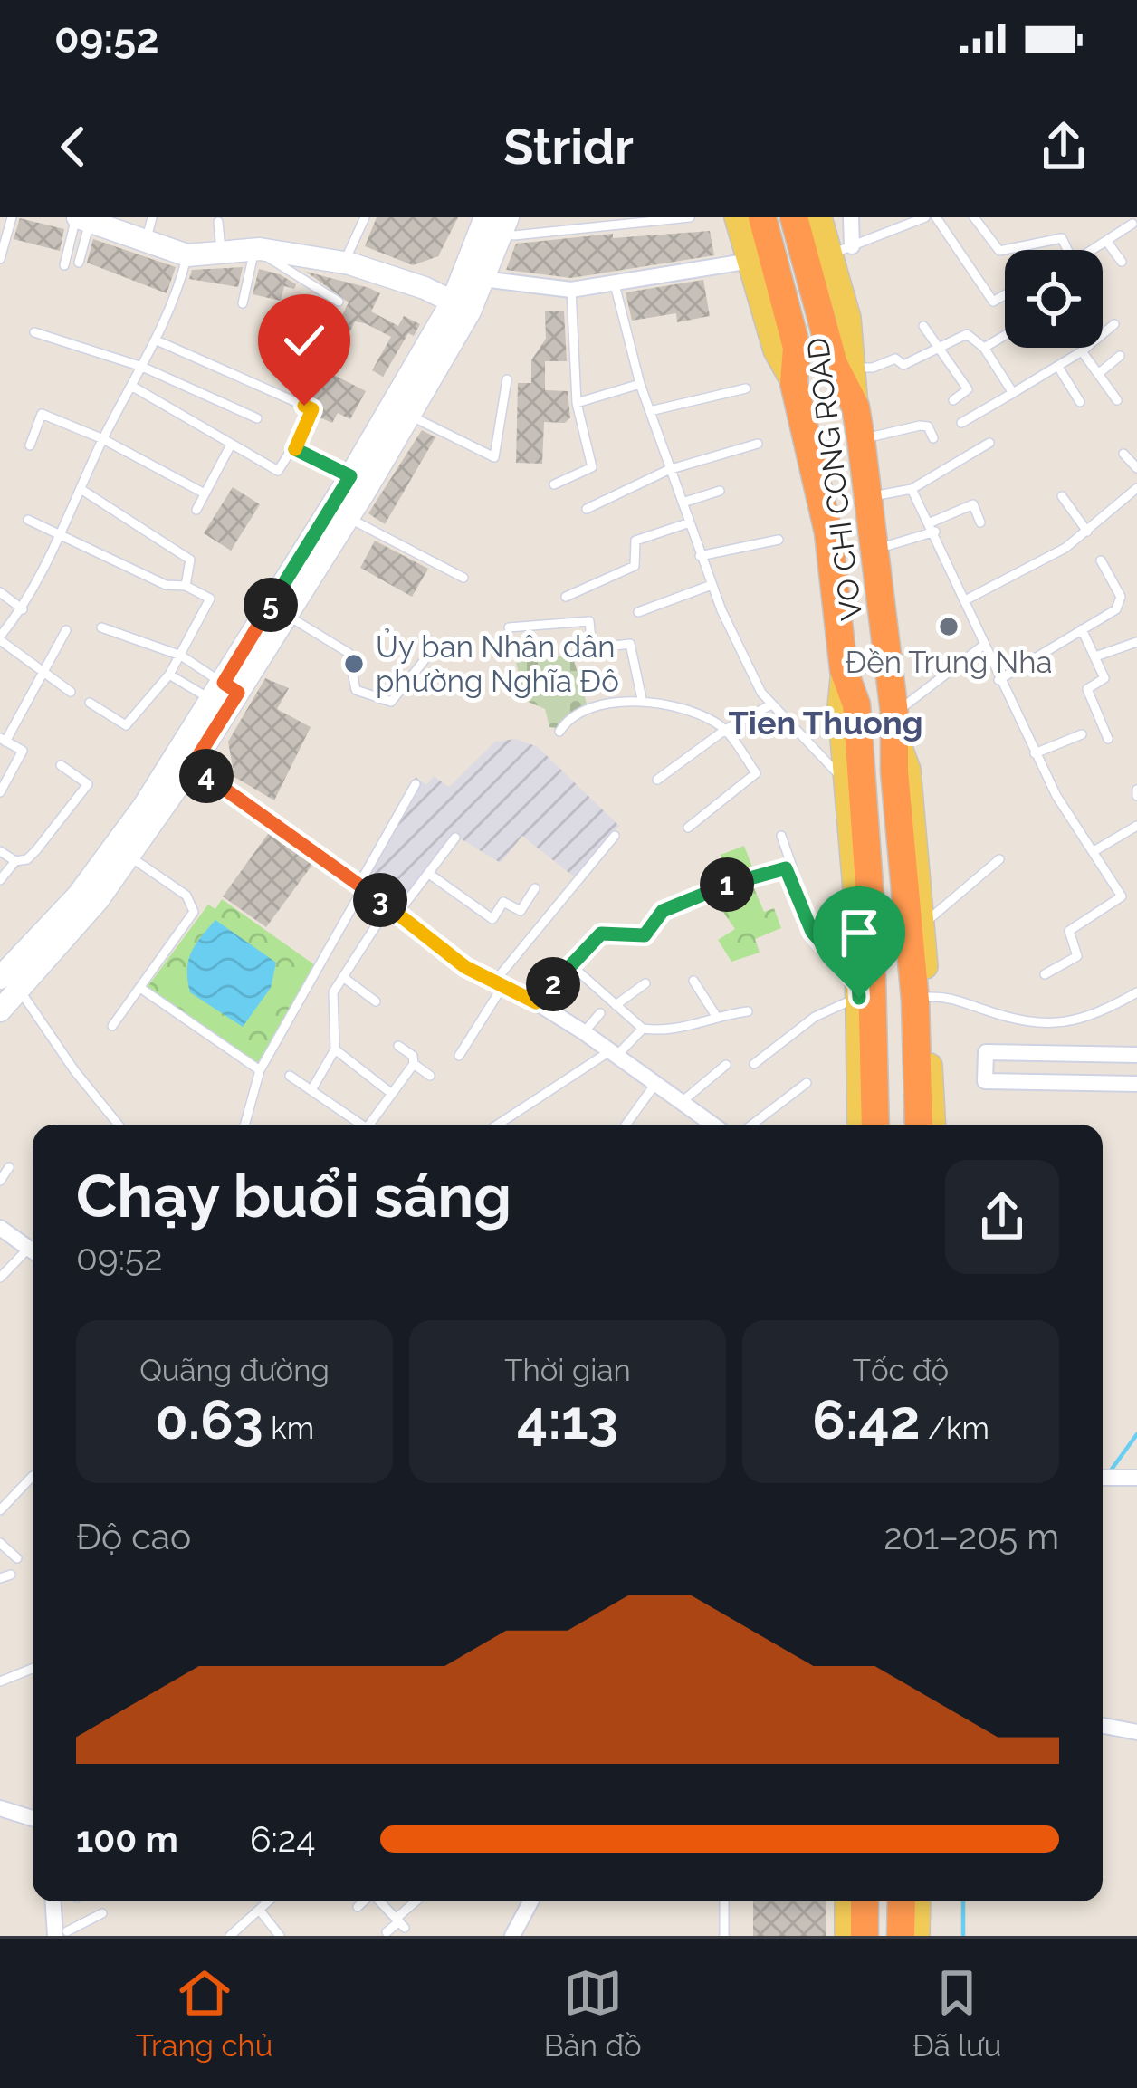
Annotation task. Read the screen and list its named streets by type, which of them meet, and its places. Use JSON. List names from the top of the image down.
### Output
{
  "streets": {
    "highway": ["VO CHI CONG ROAD"]
  },
  "districts": ["Tien Thuong"],
  "places": ["Đền Trung Nha", "Ủy ban Nhân dân phường Nghĩa Đô"],
  "page": {
    "status": "09:52",
    "header": "Stridr",
    "pins": [
      "5",
      "4",
      "1",
      "3",
      "2"
    ],
    "heading": ["Chạy buổi sáng", "09:52"],
    "stats": [
      ["Quãng đường", "0.63 km"],
      ["Thời gian", "4:13"],
      ["Tốc độ", "6:42 /km"]
    ],
    "chart": ["Độ cao", "201–205 m"],
    "list": [
      {
        "name": "100 m",
        "note": "6:24"
      }
    ],
    "tabs": ["Trang chủ", "Bản đồ", "Đã lưu"]
  }
}
